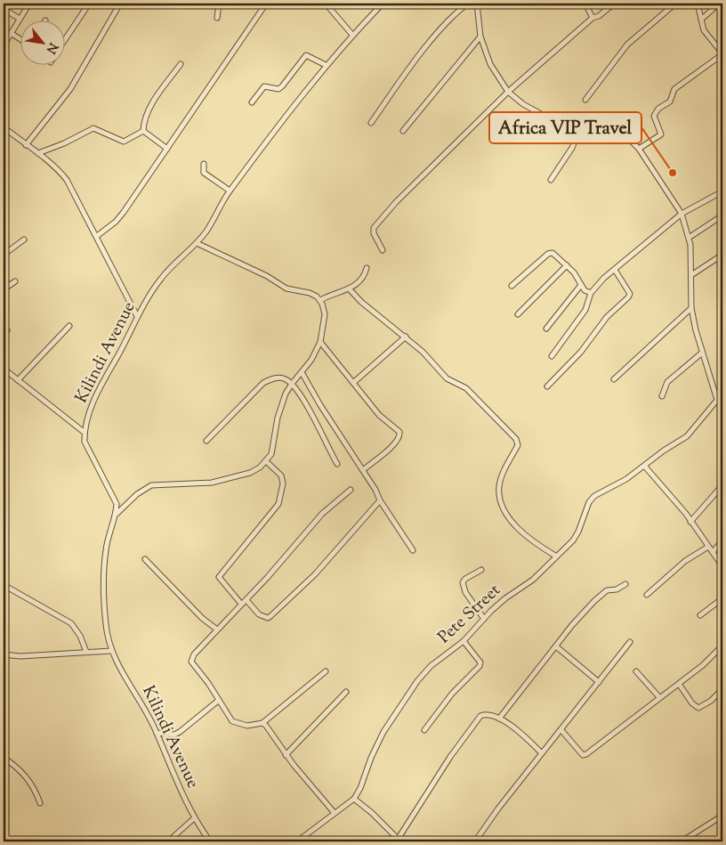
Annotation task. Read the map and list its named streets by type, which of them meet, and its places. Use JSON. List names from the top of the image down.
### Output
{
  "streets": {
    "street": ["Kilindi Avenue", "Pete Street"]
  },
  "places": ["Africa VIP Travel"],
  "north": "bottom right"
}
